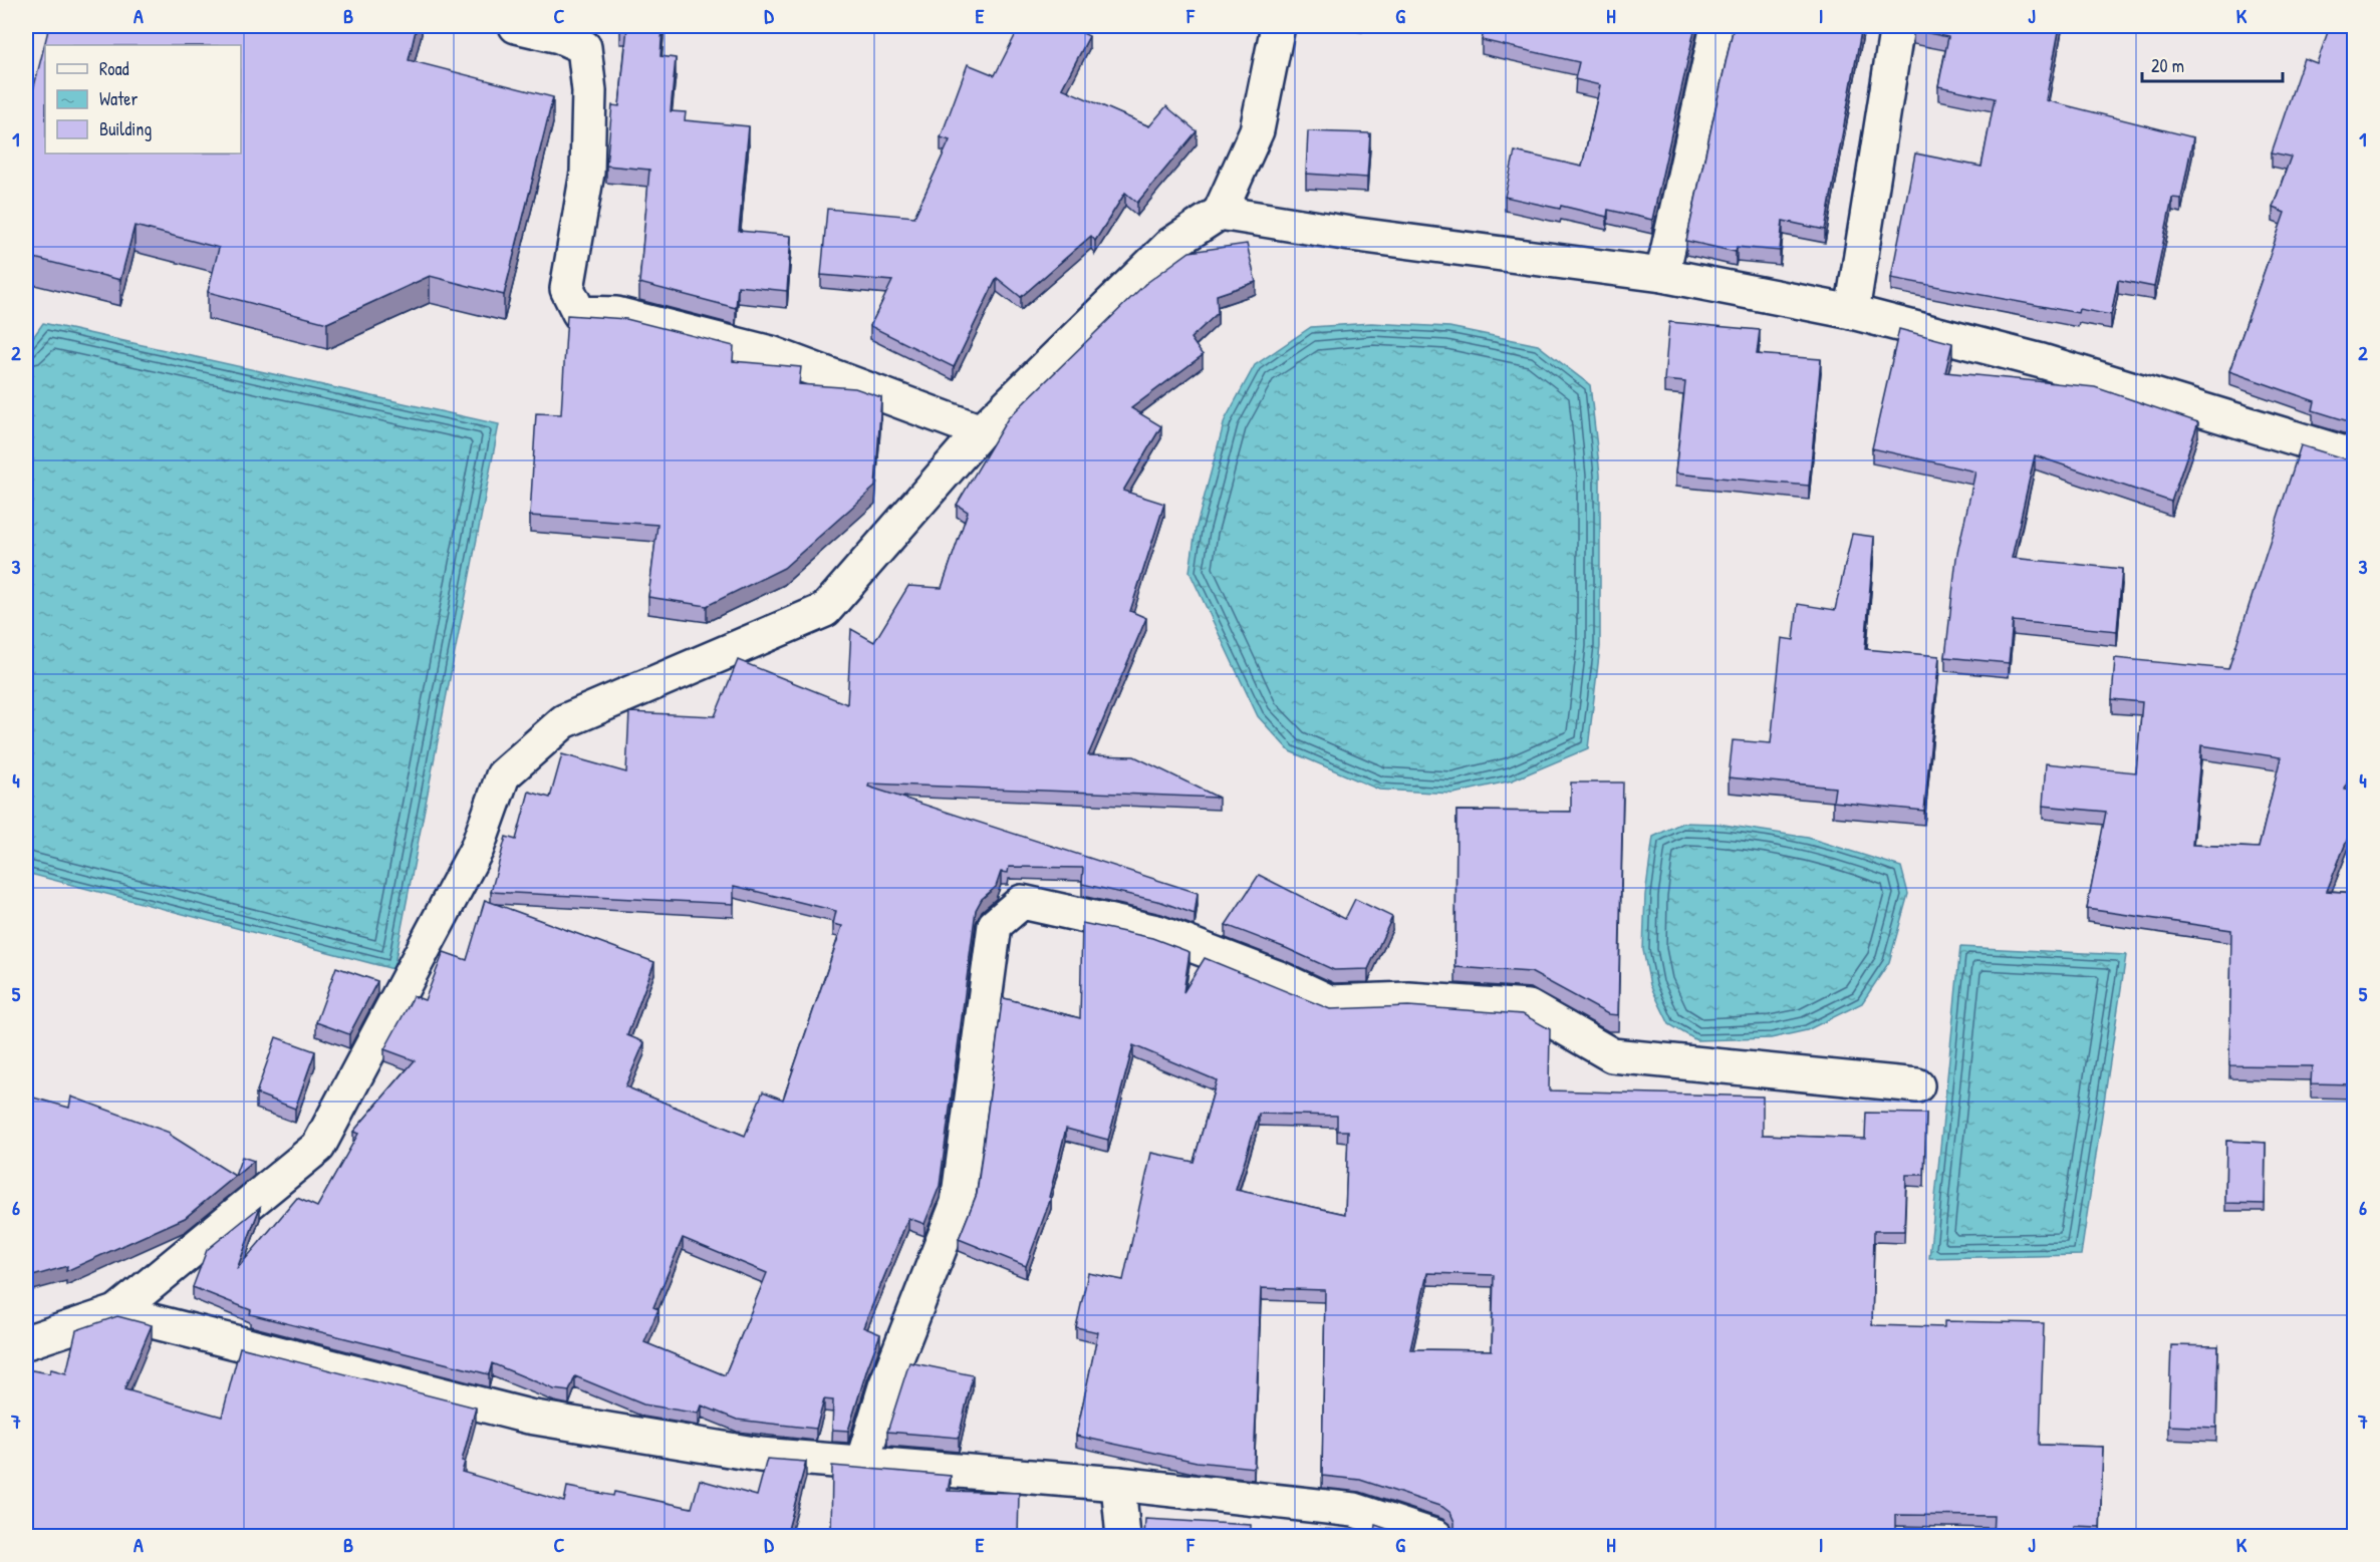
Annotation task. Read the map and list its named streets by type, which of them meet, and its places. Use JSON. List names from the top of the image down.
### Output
{
  "legend": ["Road", "Water", "Building"],
  "scale_bar": "20 m",
  "grid": {
    "columns": [
      "A",
      "B",
      "C",
      "D",
      "E",
      "F",
      "G",
      "H",
      "I",
      "J",
      "K"
    ],
    "rows": [
      "1",
      "2",
      "3",
      "4",
      "5",
      "6",
      "7"
    ]
  }
}
